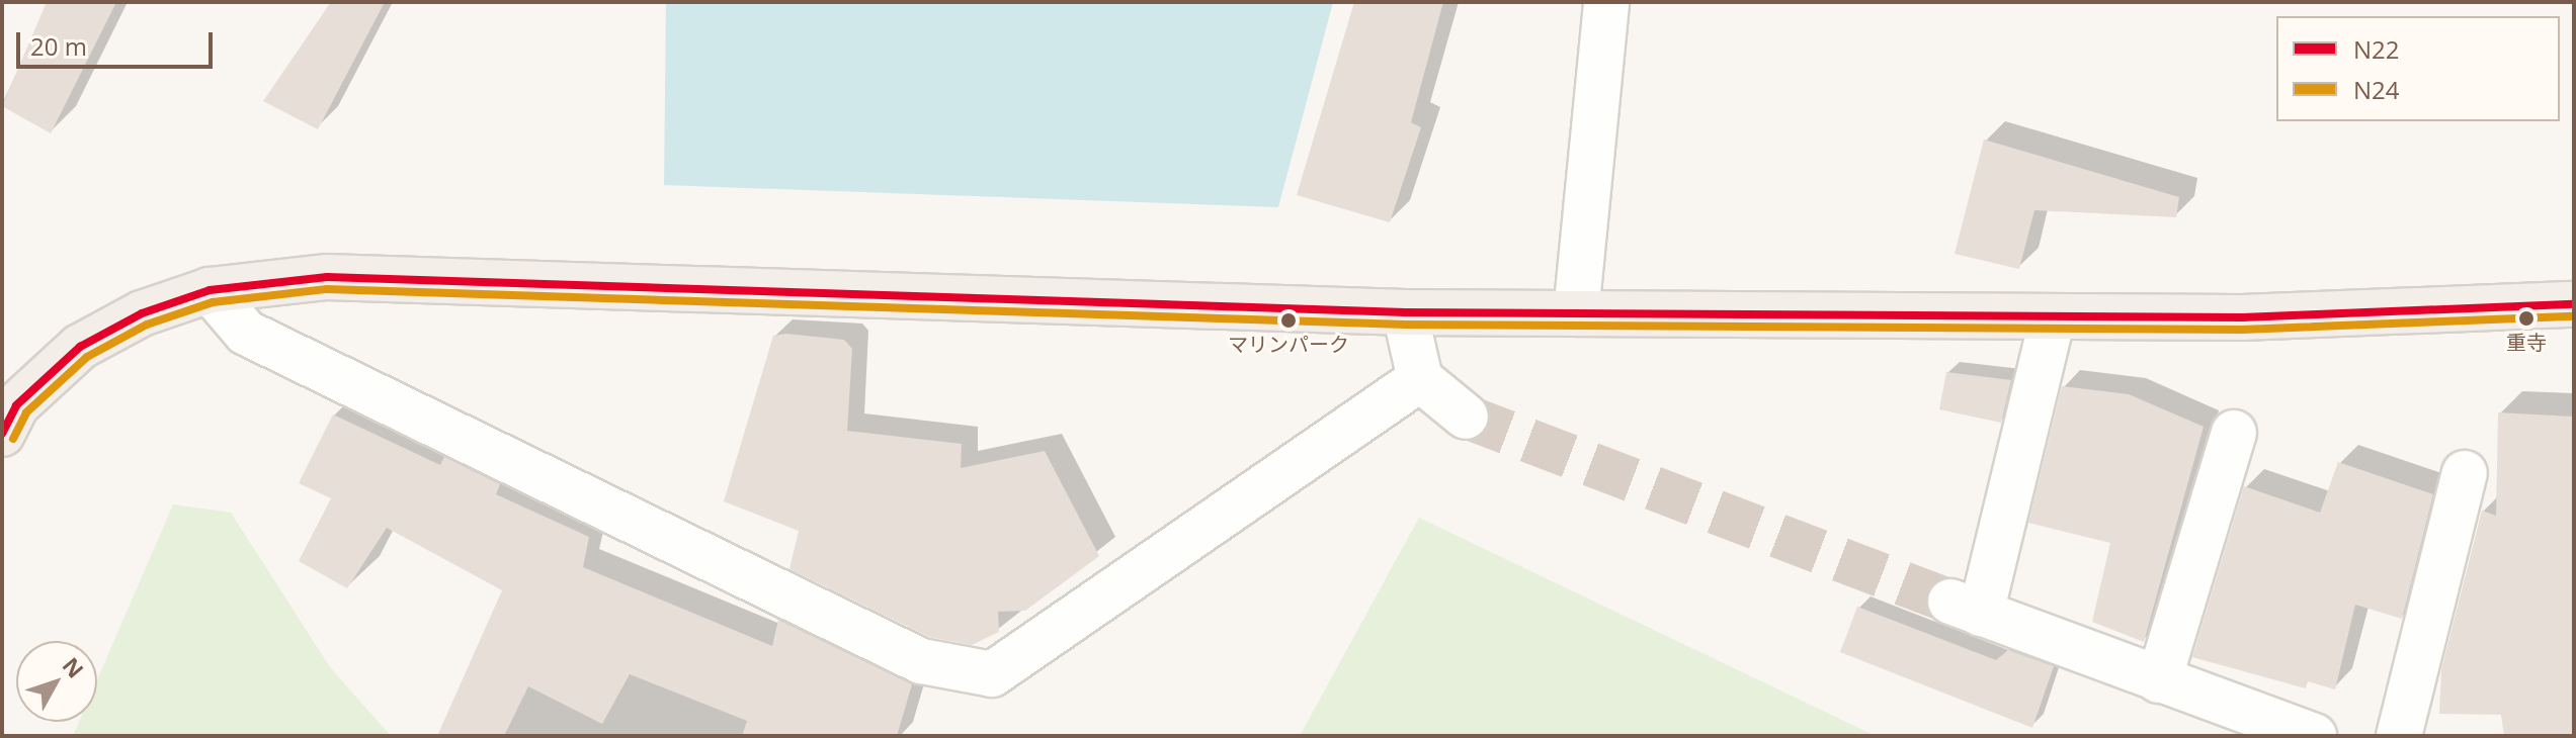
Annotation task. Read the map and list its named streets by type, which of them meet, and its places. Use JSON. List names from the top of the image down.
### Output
{
  "places": ["重寺", "マリンパーク"],
  "lines": ["transit line N22", "transit line N24"],
  "legend": ["N22", "N24"],
  "scale_bar": "20 m",
  "north": "top right"
}
